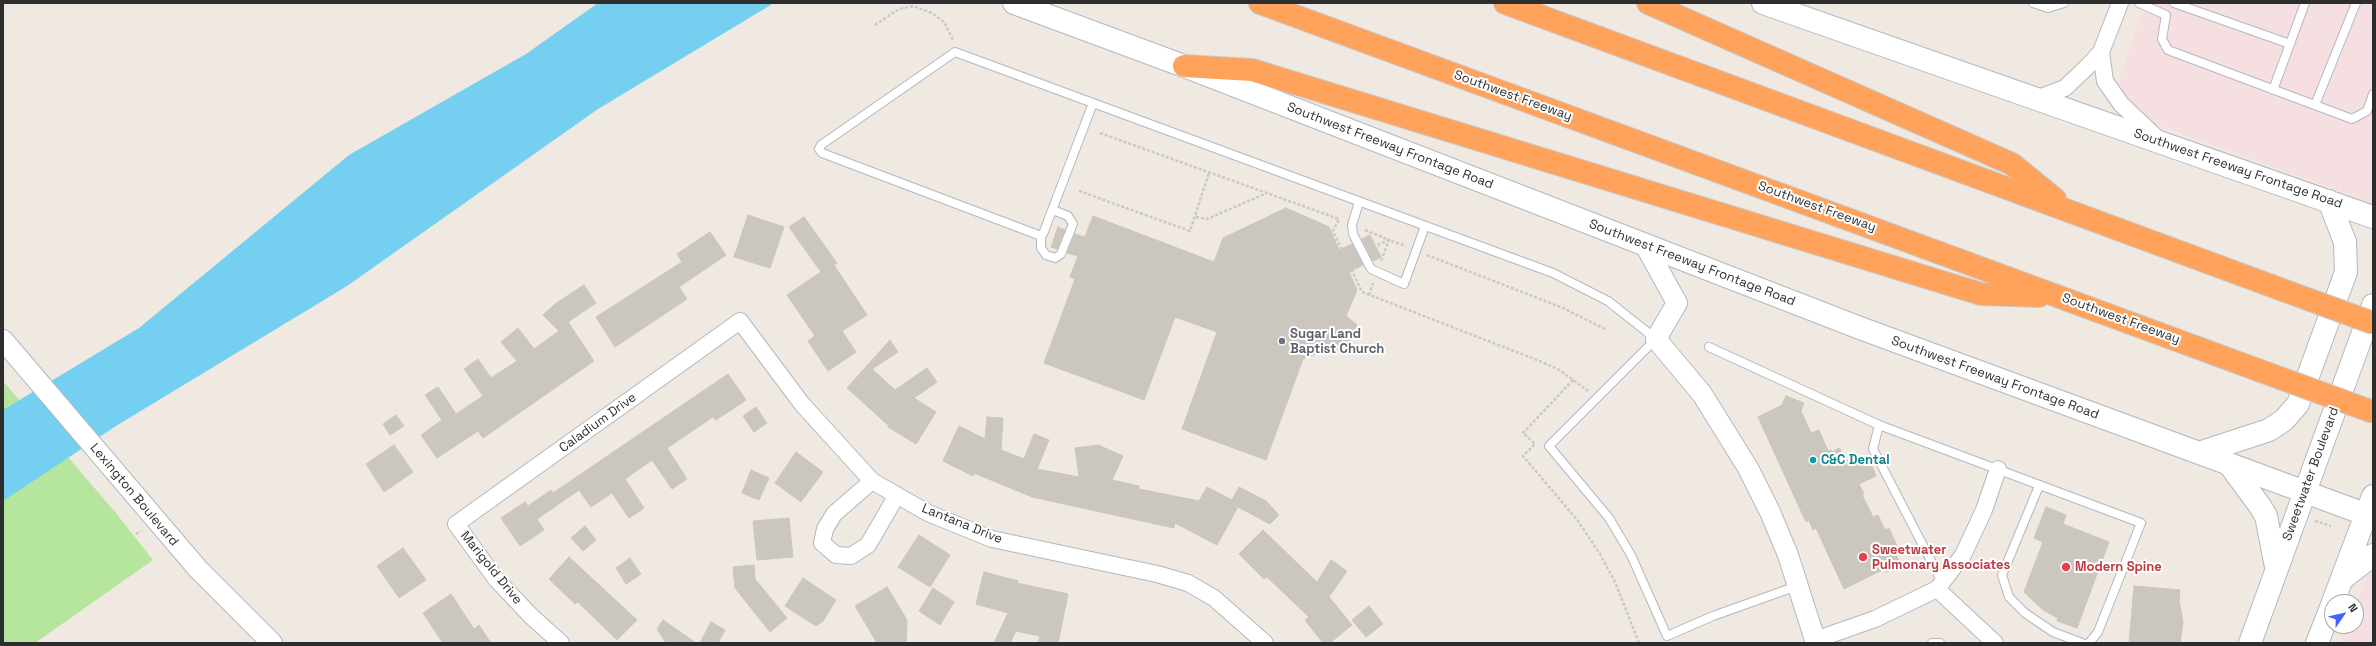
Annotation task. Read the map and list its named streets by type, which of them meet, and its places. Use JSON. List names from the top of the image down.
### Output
{
  "streets": {
    "highway": ["Southwest Freeway"],
    "main road": ["Southwest Freeway Frontage Road", "Sweetwater Boulevard"],
    "street": [
      "Caladium Drive",
      "Lexington Boulevard",
      "Lantana Drive",
      "Marigold Drive"
    ]
  },
  "crossings": [
    ["Southwest Freeway Frontage Road", "Sweetwater Boulevard"],
    ["Caladium Drive", "Lantana Drive"],
    ["Caladium Drive", "Marigold Drive"]
  ],
  "places": [
    "Sugar Land Baptist Church",
    "C&C Dental",
    "Sweetwater Pulmonary Associates",
    "Modern Spine"
  ],
  "north": "top right"
}
